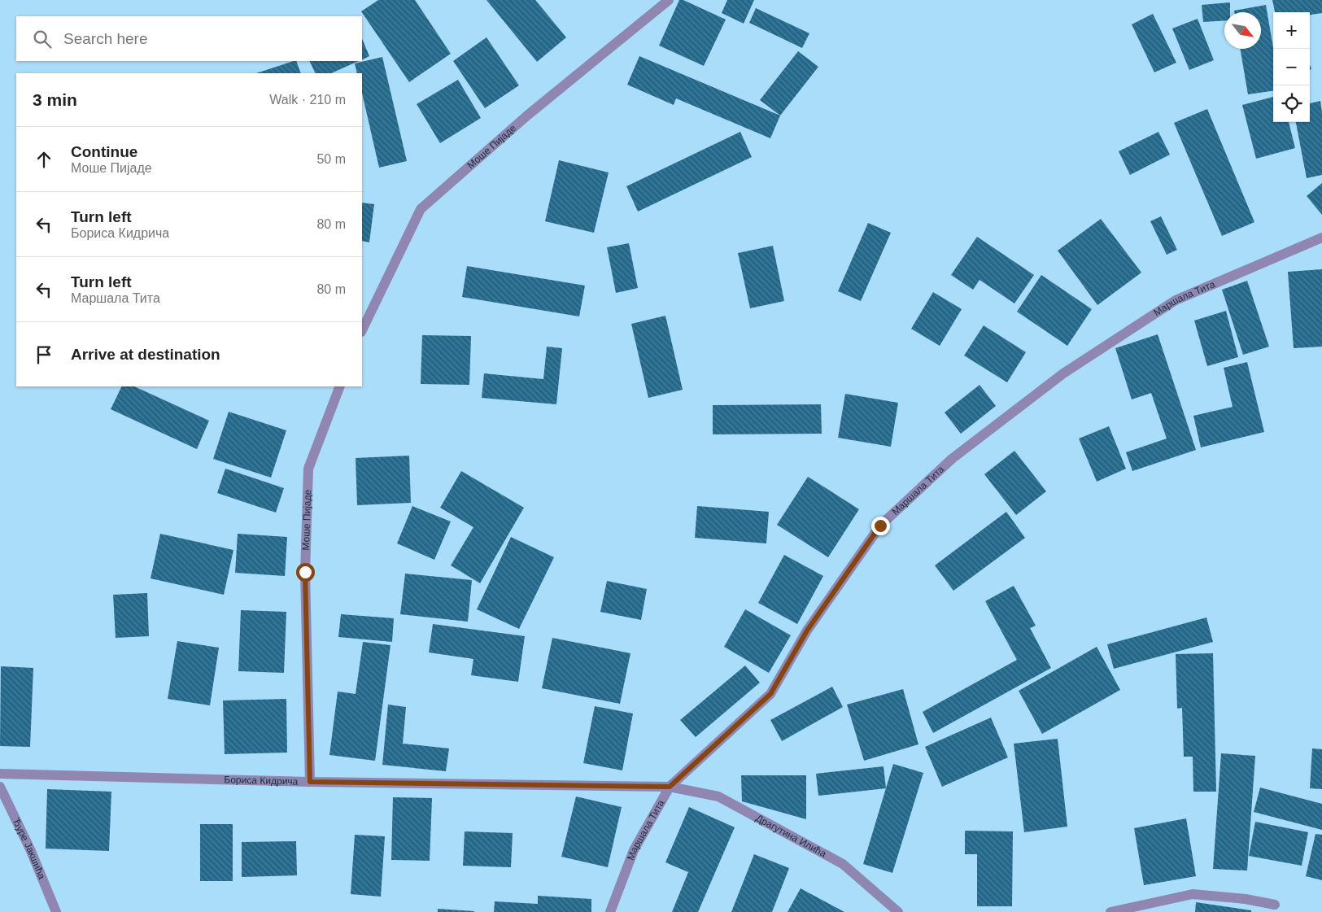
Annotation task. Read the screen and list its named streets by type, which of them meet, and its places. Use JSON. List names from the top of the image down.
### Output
{
  "streets": {
    "street": [
      "Моше Пијаде",
      "Маршала Тита",
      "Бориса Кидрича",
      "Драгутина Илића",
      "Ђуре Јакшића"
    ]
  },
  "crossings": [
    ["Моше Пијаде", "Бориса Кидрича"],
    ["Маршала Тита", "Бориса Кидрича"],
    ["Маршала Тита", "Драгутина Илића"],
    ["Бориса Кидрича", "Драгутина Илића"]
  ],
  "north": "bottom right",
  "page": {
    "map_buttons": ["+", "−"],
    "search": "Search here",
    "heading": ["3 min", "Walk · 210 m"],
    "list": [
      ["Continue", "Моше Пијаде", "50 m"],
      ["Turn left", "Бориса Кидрича", "80 m"],
      ["Turn left", "Маршала Тита", "80 m"],
      "Arrive at destination"
    ]
  }
}
